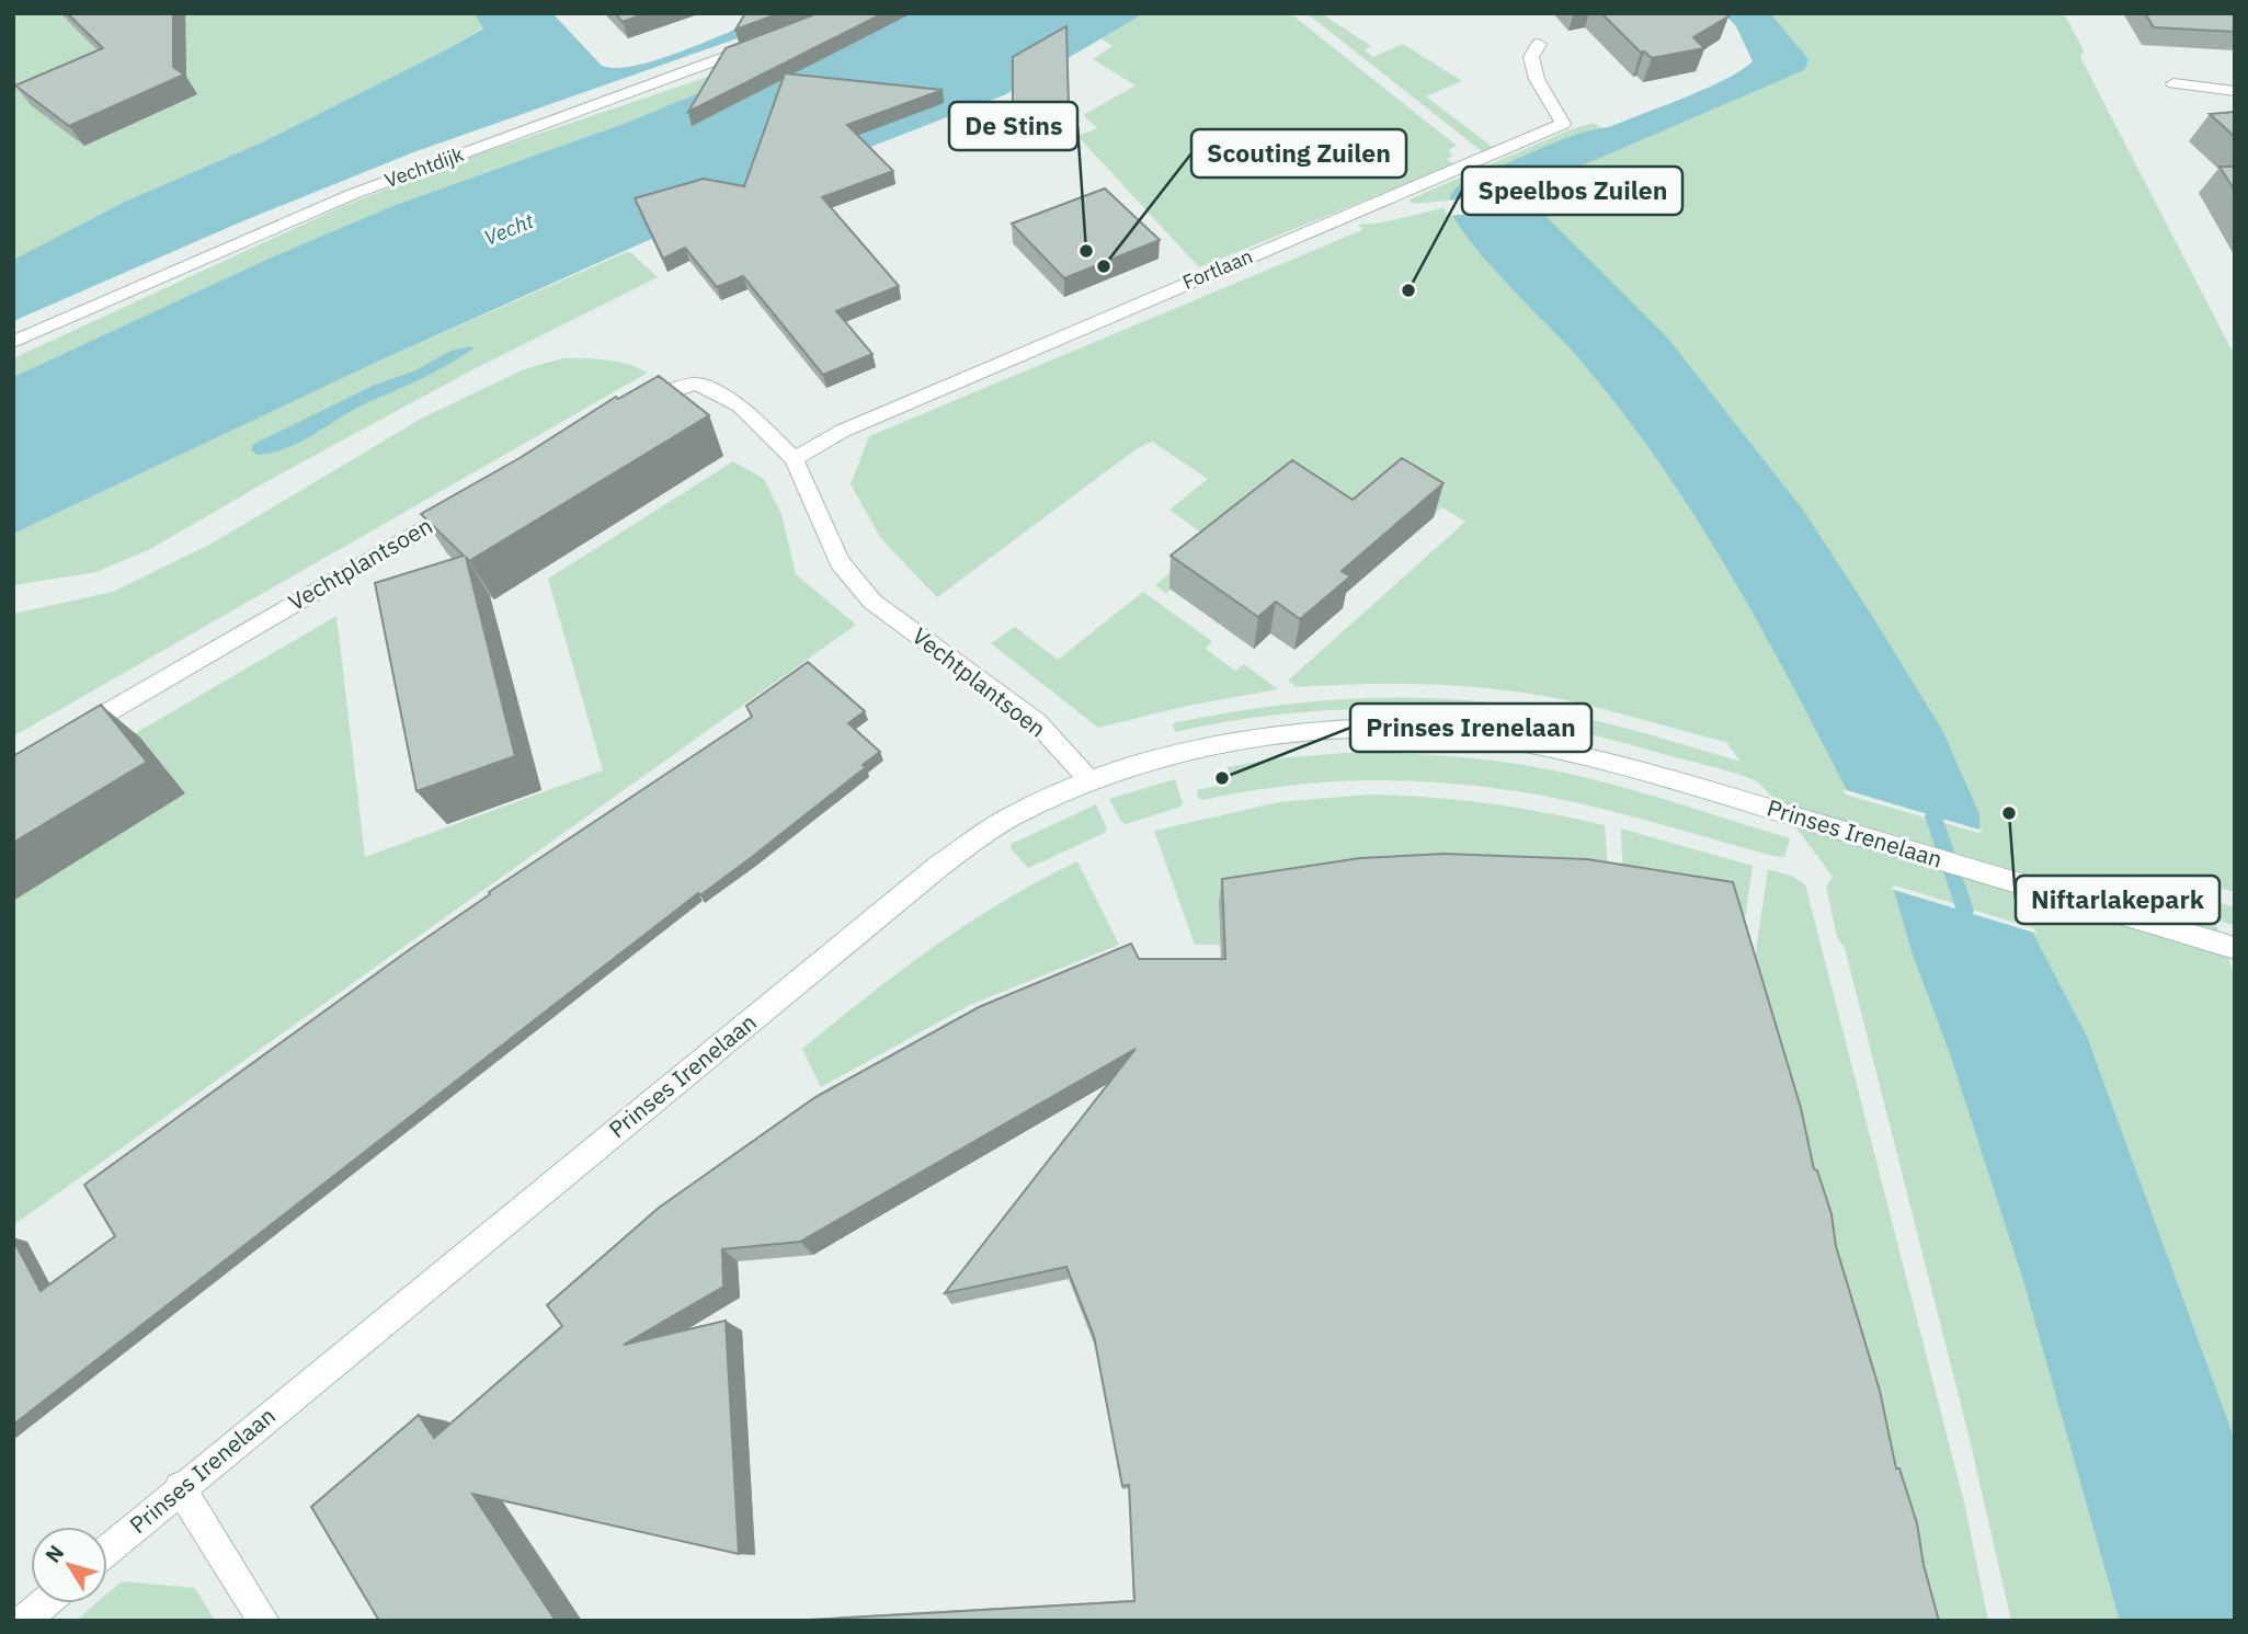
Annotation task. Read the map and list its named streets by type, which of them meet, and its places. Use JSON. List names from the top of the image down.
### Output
{
  "streets": {
    "street": [
      "Vechtdijk",
      "Fortlaan",
      "Vechtplantsoen",
      "Prinses Irenelaan"
    ]
  },
  "crossings": [
    ["Fortlaan", "Vechtplantsoen"],
    ["Vechtplantsoen", "Prinses Irenelaan"]
  ],
  "water": ["Vecht"],
  "places": [
    "De Stins",
    "Scouting Zuilen",
    "Speelbos Zuilen",
    "Prinses Irenelaan",
    "Niftarlakepark"
  ],
  "north": "top left"
}
